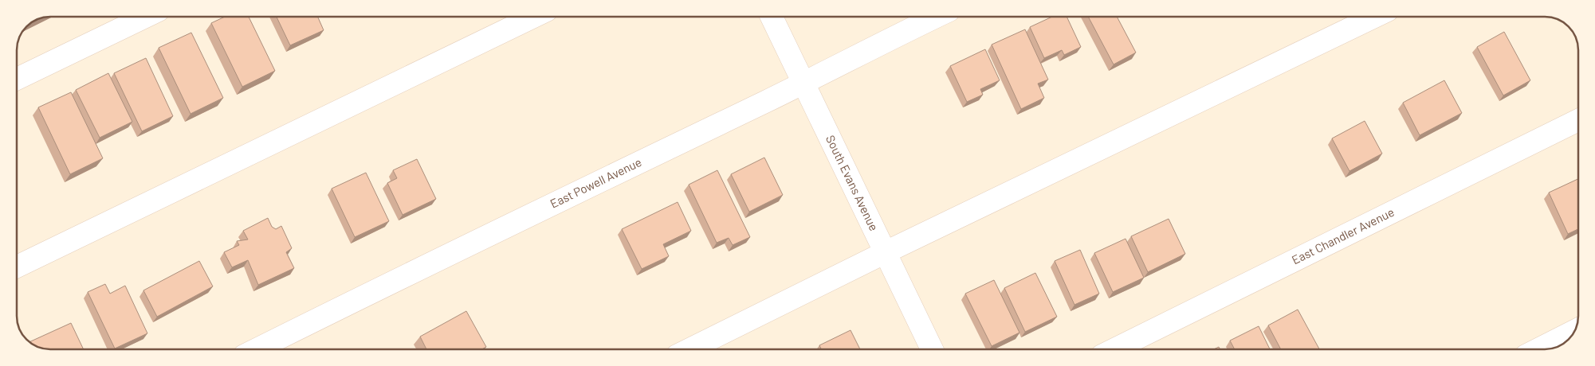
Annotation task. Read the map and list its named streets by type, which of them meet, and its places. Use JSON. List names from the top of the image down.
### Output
{
  "streets": {
    "street": ["East Powell Avenue", "South Evans Avenue", "East Chandler Avenue"]
  },
  "crossings": [
    ["East Powell Avenue", "South Evans Avenue"]
  ]
}
